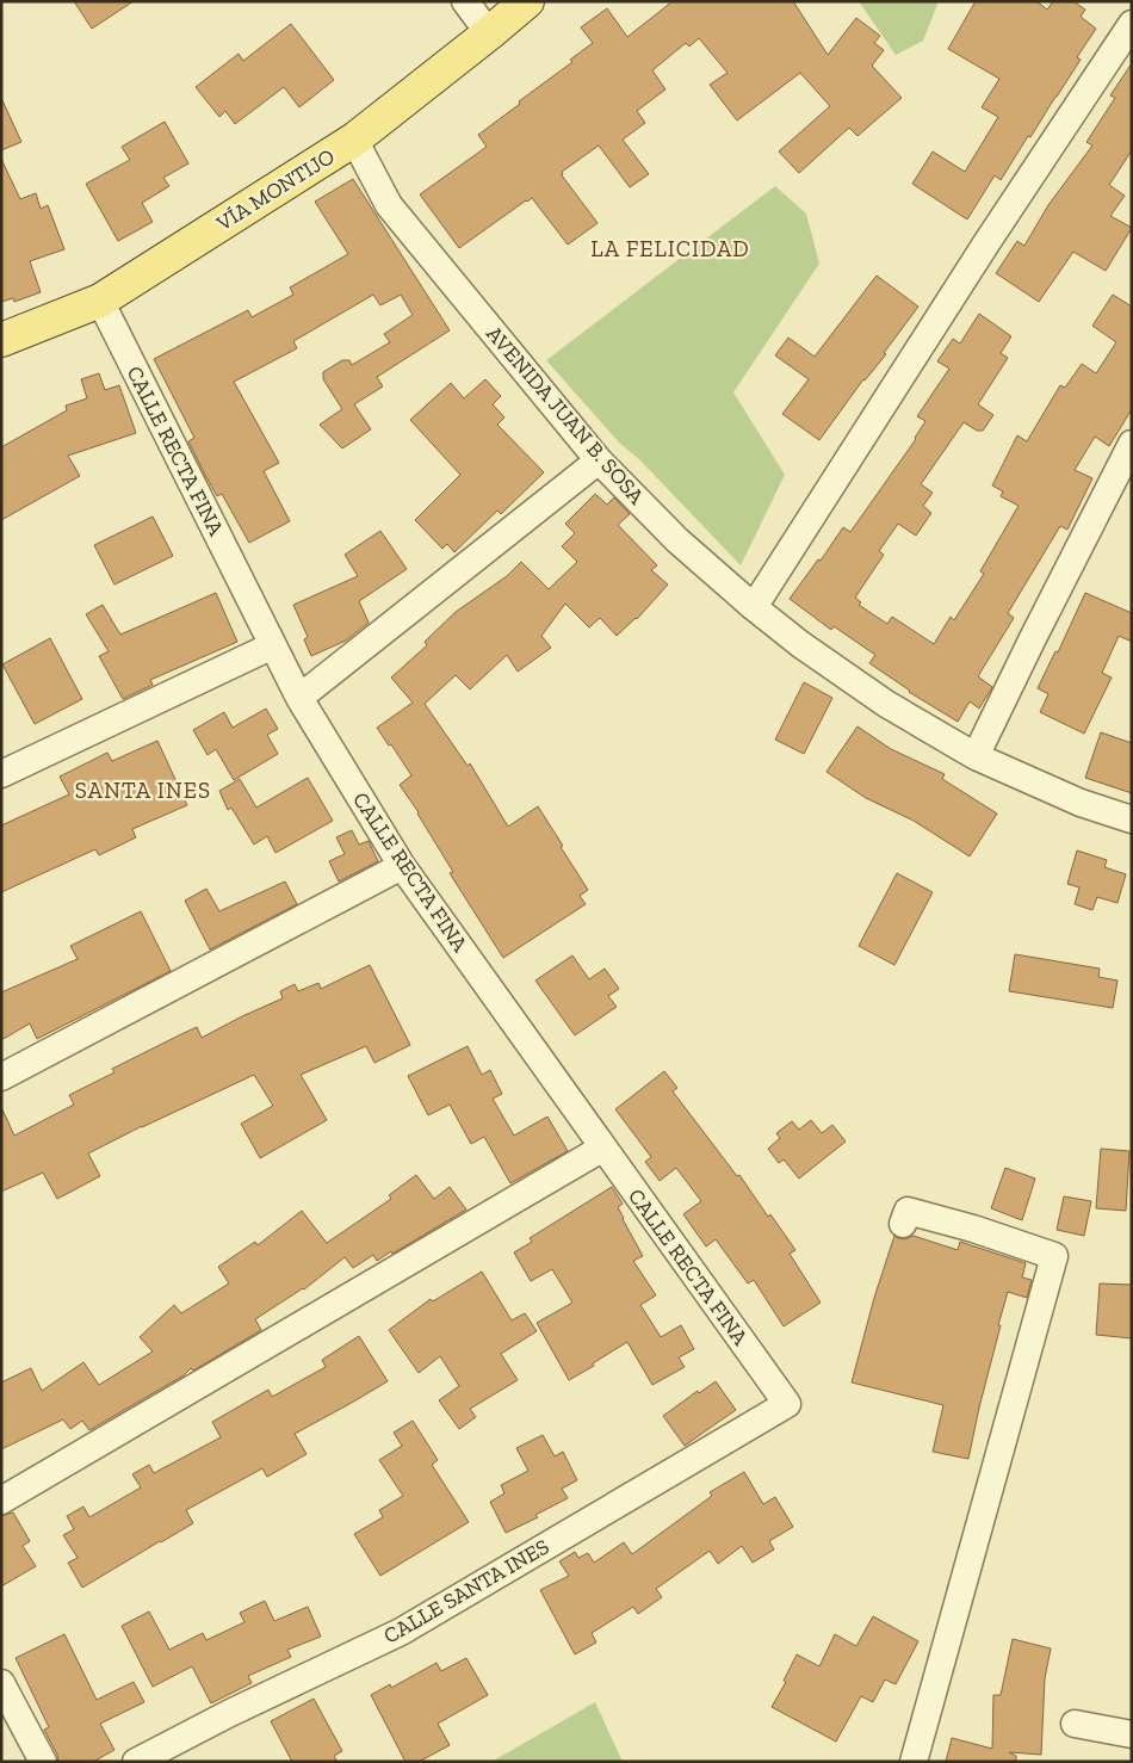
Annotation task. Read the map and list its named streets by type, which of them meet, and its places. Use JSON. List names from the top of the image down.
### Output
{
  "streets": {
    "main road": ["VÍA MONTIJO"],
    "street": ["AVENIDA JUAN B. SOSA", "CALLE RECTA FINA", "CALLE SANTA INES"]
  },
  "crossings": [
    ["VÍA MONTIJO", "AVENIDA JUAN B. SOSA"],
    ["VÍA MONTIJO", "CALLE RECTA FINA"],
    ["CALLE RECTA FINA", "CALLE SANTA INES"]
  ],
  "districts": ["LA FELICIDAD", "SANTA INES"]
}
